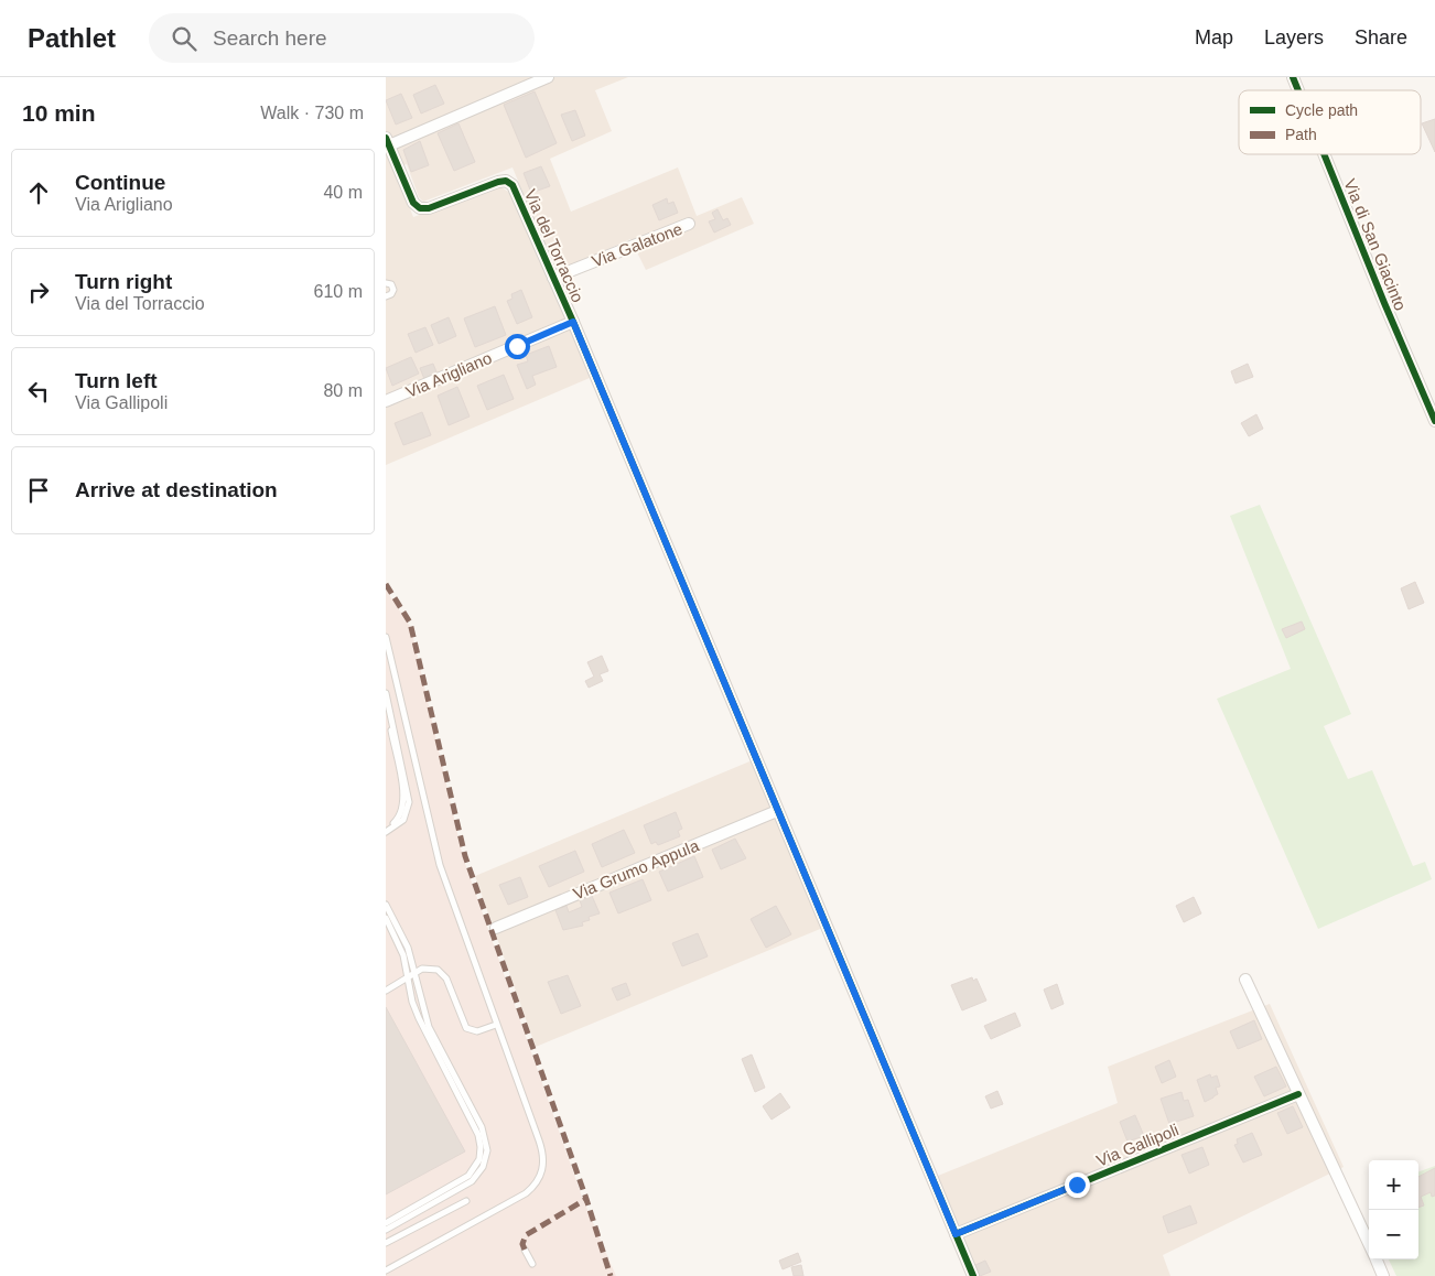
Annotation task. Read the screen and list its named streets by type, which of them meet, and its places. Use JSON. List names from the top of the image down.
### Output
{
  "streets": {
    "street": [
      "Via Galatone",
      "Via di San Giacinto",
      "Via del Torraccio",
      "Via Arigliano",
      "Via Grumo Appula",
      "Via Gallipoli"
    ]
  },
  "crossings": [
    ["Via Galatone", "Via del Torraccio"],
    ["Via del Torraccio", "Via Arigliano"],
    ["Via del Torraccio", "Via Grumo Appula"],
    ["Via del Torraccio", "Via Gallipoli"]
  ],
  "legend": ["Cycle path", "Path"],
  "page": {
    "header": "Pathlet",
    "search": "Search here",
    "nav": ["Map", "Layers", "Share"],
    "heading": ["10 min", "Walk · 730 m"],
    "list": [
      ["Continue", "Via Arigliano", "40 m"],
      ["Turn right", "Via del Torraccio", "610 m"],
      ["Turn left", "Via Gallipoli", "80 m"],
      "Arrive at destination"
    ],
    "map_buttons": ["+", "−"]
  }
}
